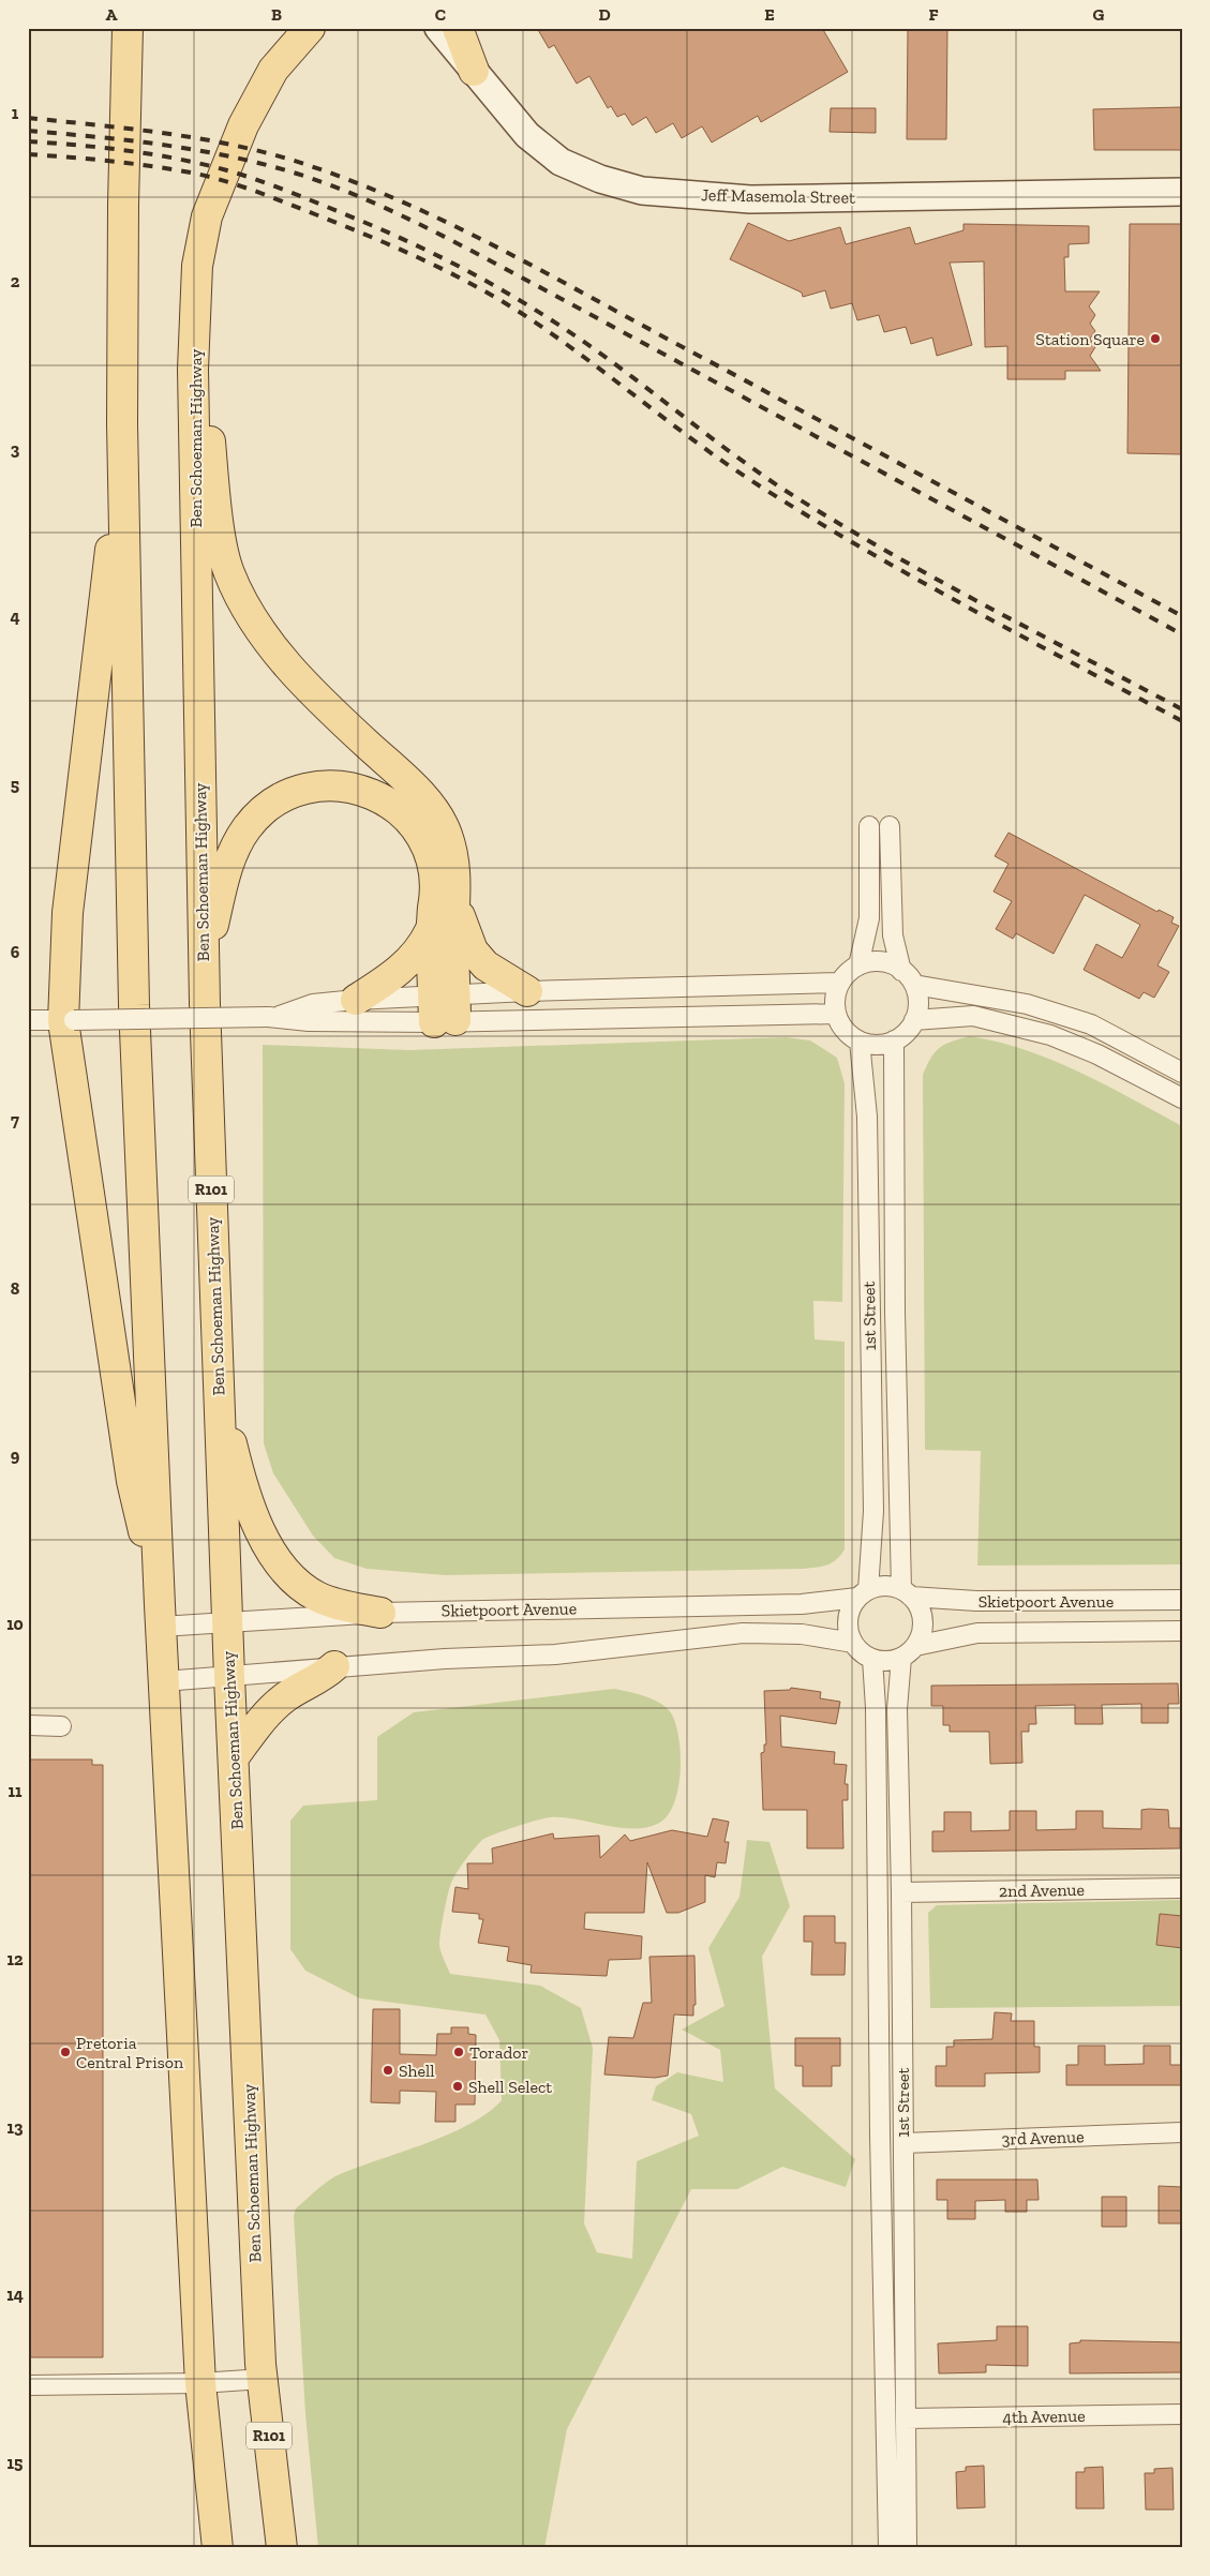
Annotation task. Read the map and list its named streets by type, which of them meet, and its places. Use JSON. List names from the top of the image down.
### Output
{
  "streets": {
    "main road": ["Jeff Masemola Street", "Ben Schoeman Highway", "R101"],
    "street": [
      "1st Street",
      "Skietpoort Avenue",
      "2nd Avenue",
      "3rd Avenue",
      "4th Avenue"
    ]
  },
  "crossings": [
    ["Ben Schoeman Highway", "Skietpoort Avenue"],
    ["1st Street", "Skietpoort Avenue"],
    ["1st Street", "2nd Avenue"],
    ["1st Street", "3rd Avenue"],
    ["1st Street", "4th Avenue"]
  ],
  "places": [
    "Station Square",
    "Pretoria Central Prison",
    "Torador",
    "Shell",
    "Shell Select"
  ],
  "grid": {
    "columns": [
      "A",
      "B",
      "C",
      "D",
      "E",
      "F",
      "G"
    ],
    "rows": [
      "1",
      "2",
      "3",
      "4",
      "5",
      "6",
      "7",
      "8",
      "9",
      "10",
      "11",
      "12",
      "13",
      "14",
      "15"
    ]
  }
}
